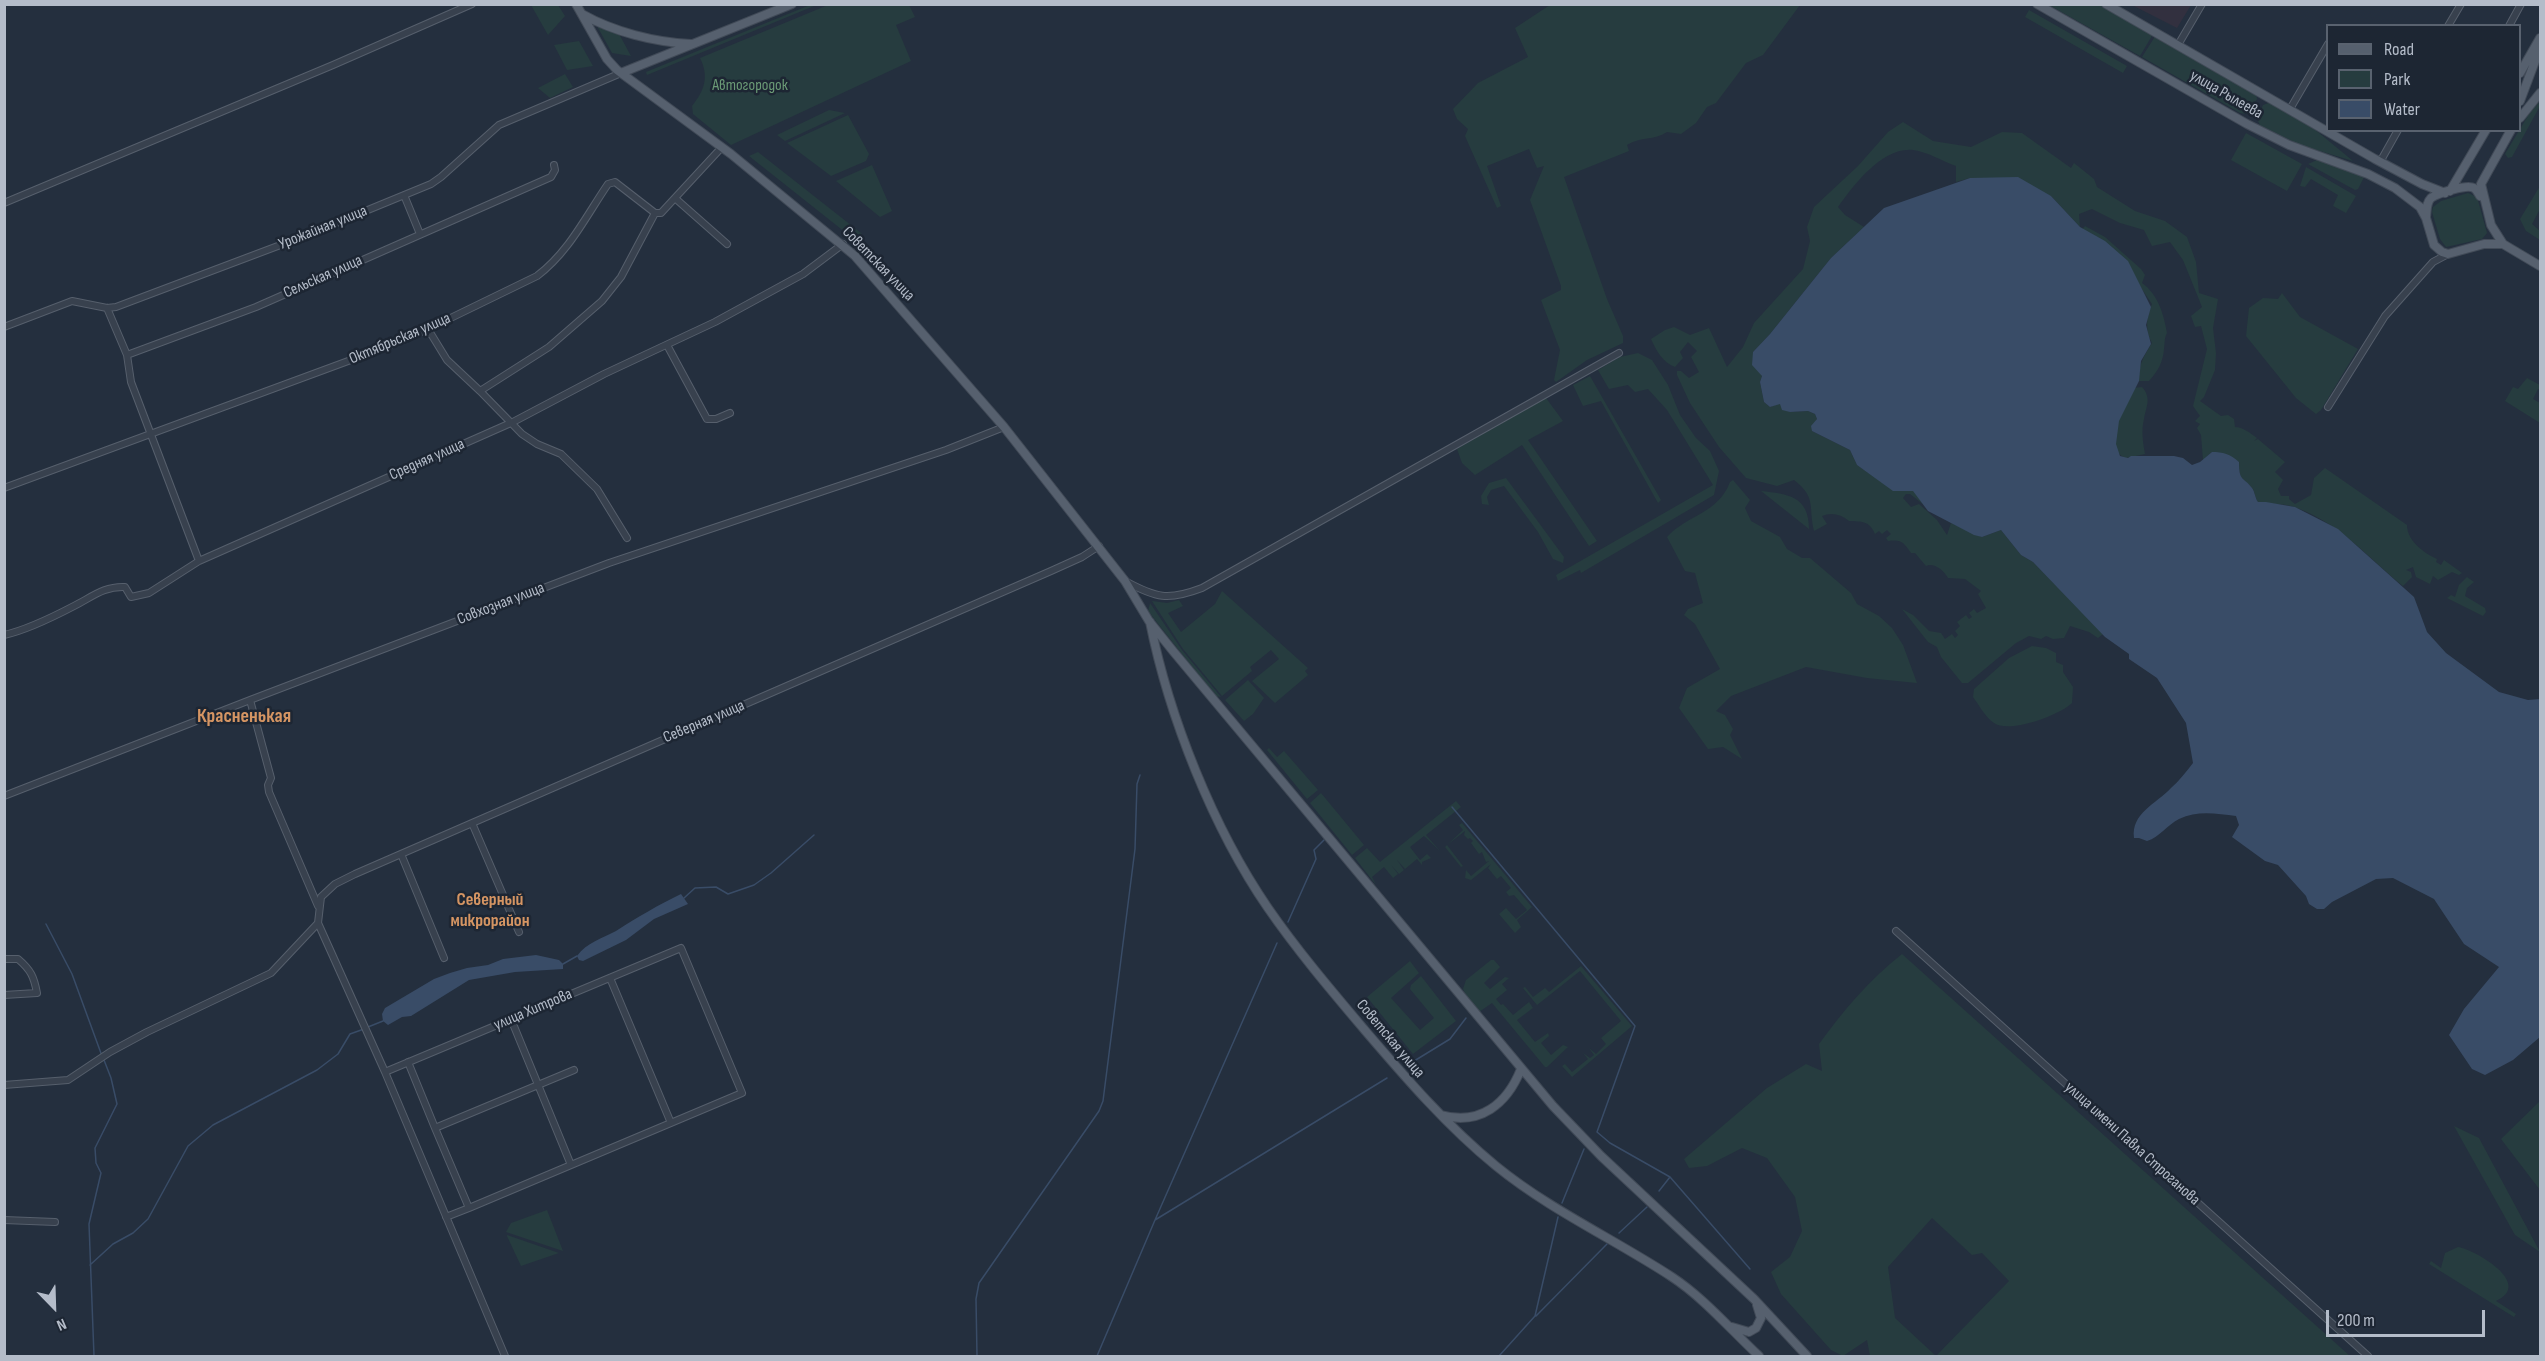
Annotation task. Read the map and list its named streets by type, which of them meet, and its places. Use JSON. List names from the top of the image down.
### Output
{
  "streets": {
    "main road": ["улица Рылеева", "Советская улица"],
    "street": [
      "Урожайная улица",
      "Сельская улица",
      "Октябрьская улица",
      "Средняя улица",
      "Совхозная улица",
      "Северная улица",
      "улица Хитрова",
      "улица имени Павла Строганова"
    ]
  },
  "crossings": [
    ["Урожайная улица", "Советская улица"],
    ["Советская улица", "Средняя улица"],
    ["Советская улица", "Совхозная улица"],
    ["Советская улица", "Северная улица"]
  ],
  "districts": ["Красненькая", "Северный микрорайон"],
  "parks": ["Автогородок"],
  "legend": ["Road", "Park", "Water"],
  "scale_bar": "200 m",
  "north": "bottom right"
}
